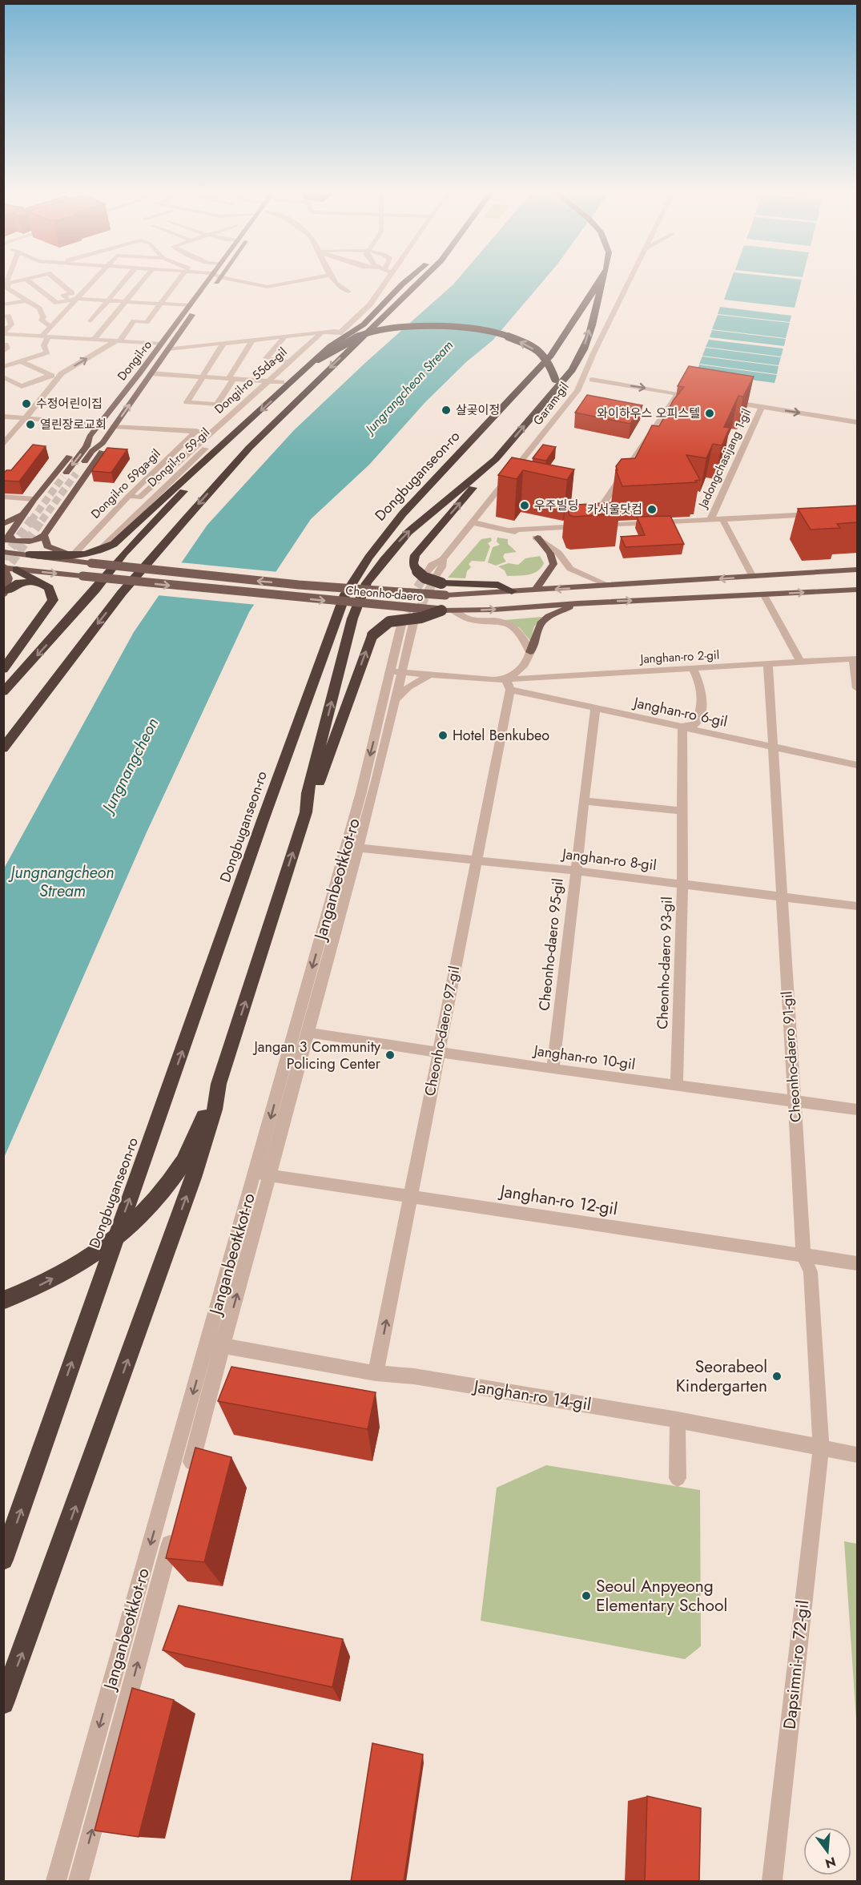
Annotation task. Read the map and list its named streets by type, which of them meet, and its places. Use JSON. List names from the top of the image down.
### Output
{
  "streets": {
    "highway": ["Dongbuganseon-ro"],
    "main road": ["Dongil-ro", "Cheonho-daero"],
    "street": [
      "Dongil-ro 55da-gil",
      "Garam-gil",
      "Dongil-ro 59-gil",
      "Jadongchasijang 1-gil",
      "Dongil-ro 59ga-gil",
      "Janghan-ro 2-gil",
      "Janghan-ro 6-gil",
      "Janghan-ro 8-gil",
      "Janganbeotkkot-ro",
      "Cheonho-daero 95-gil",
      "Cheonho-daero 93-gil",
      "Cheonho-daero 97-gil",
      "Cheonho-daero 91-gil",
      "Janghan-ro 10-gil",
      "Janghan-ro 12-gil",
      "Janghan-ro 14-gil",
      "Dapsimni-ro 72-gil"
    ]
  },
  "crossings": [
    ["Dongil-ro", "Dongil-ro 59-gil"],
    ["Dongil-ro 55da-gil", "Dongil-ro 59-gil"],
    ["Dongil-ro 55da-gil", "Dongil-ro 59ga-gil"],
    ["Dongil-ro 59-gil", "Dongil-ro 59ga-gil"],
    ["Janghan-ro 2-gil", "Janghan-ro 6-gil"],
    ["Janghan-ro 2-gil", "Cheonho-daero 97-gil"],
    ["Janghan-ro 2-gil", "Cheonho-daero 91-gil"],
    ["Janghan-ro 6-gil", "Janganbeotkkot-ro"],
    ["Janghan-ro 6-gil", "Cheonho-daero 95-gil"],
    ["Janghan-ro 6-gil", "Cheonho-daero 93-gil"],
    ["Janghan-ro 6-gil", "Cheonho-daero 97-gil"],
    ["Janghan-ro 6-gil", "Cheonho-daero 91-gil"],
    ["Janghan-ro 8-gil", "Janganbeotkkot-ro"],
    ["Janghan-ro 8-gil", "Cheonho-daero 95-gil"],
    ["Janghan-ro 8-gil", "Cheonho-daero 93-gil"],
    ["Janghan-ro 8-gil", "Cheonho-daero 97-gil"],
    ["Janghan-ro 8-gil", "Cheonho-daero 91-gil"],
    ["Janganbeotkkot-ro", "Janghan-ro 10-gil"],
    ["Janganbeotkkot-ro", "Janghan-ro 12-gil"],
    ["Janganbeotkkot-ro", "Janghan-ro 14-gil"],
    ["Cheonho-daero 95-gil", "Janghan-ro 10-gil"],
    ["Cheonho-daero 93-gil", "Janghan-ro 10-gil"],
    ["Cheonho-daero 97-gil", "Janghan-ro 10-gil"],
    ["Cheonho-daero 97-gil", "Janghan-ro 12-gil"],
    ["Cheonho-daero 97-gil", "Janghan-ro 14-gil"],
    ["Cheonho-daero 91-gil", "Janghan-ro 10-gil"],
    ["Cheonho-daero 91-gil", "Janghan-ro 12-gil"],
    ["Cheonho-daero 91-gil", "Janghan-ro 14-gil"],
    ["Cheonho-daero 91-gil", "Dapsimni-ro 72-gil"],
    ["Janghan-ro 14-gil", "Dapsimni-ro 72-gil"]
  ],
  "water": ["Jungrangcheon Stream", "Jungnangcheon", "Jungnangcheon Stream"],
  "places": [
    "수정어린이집",
    "살곶이정",
    "와이하우스 오피스텔",
    "열린장로교회",
    "우주빌딩",
    "카서울닷컴",
    "Hotel Benkubeo",
    "Jangan 3 Community Policing Center",
    "Seorabeol Kindergarten",
    "Seoul Anpyeong Elementary School"
  ],
  "north": "bottom"
}
